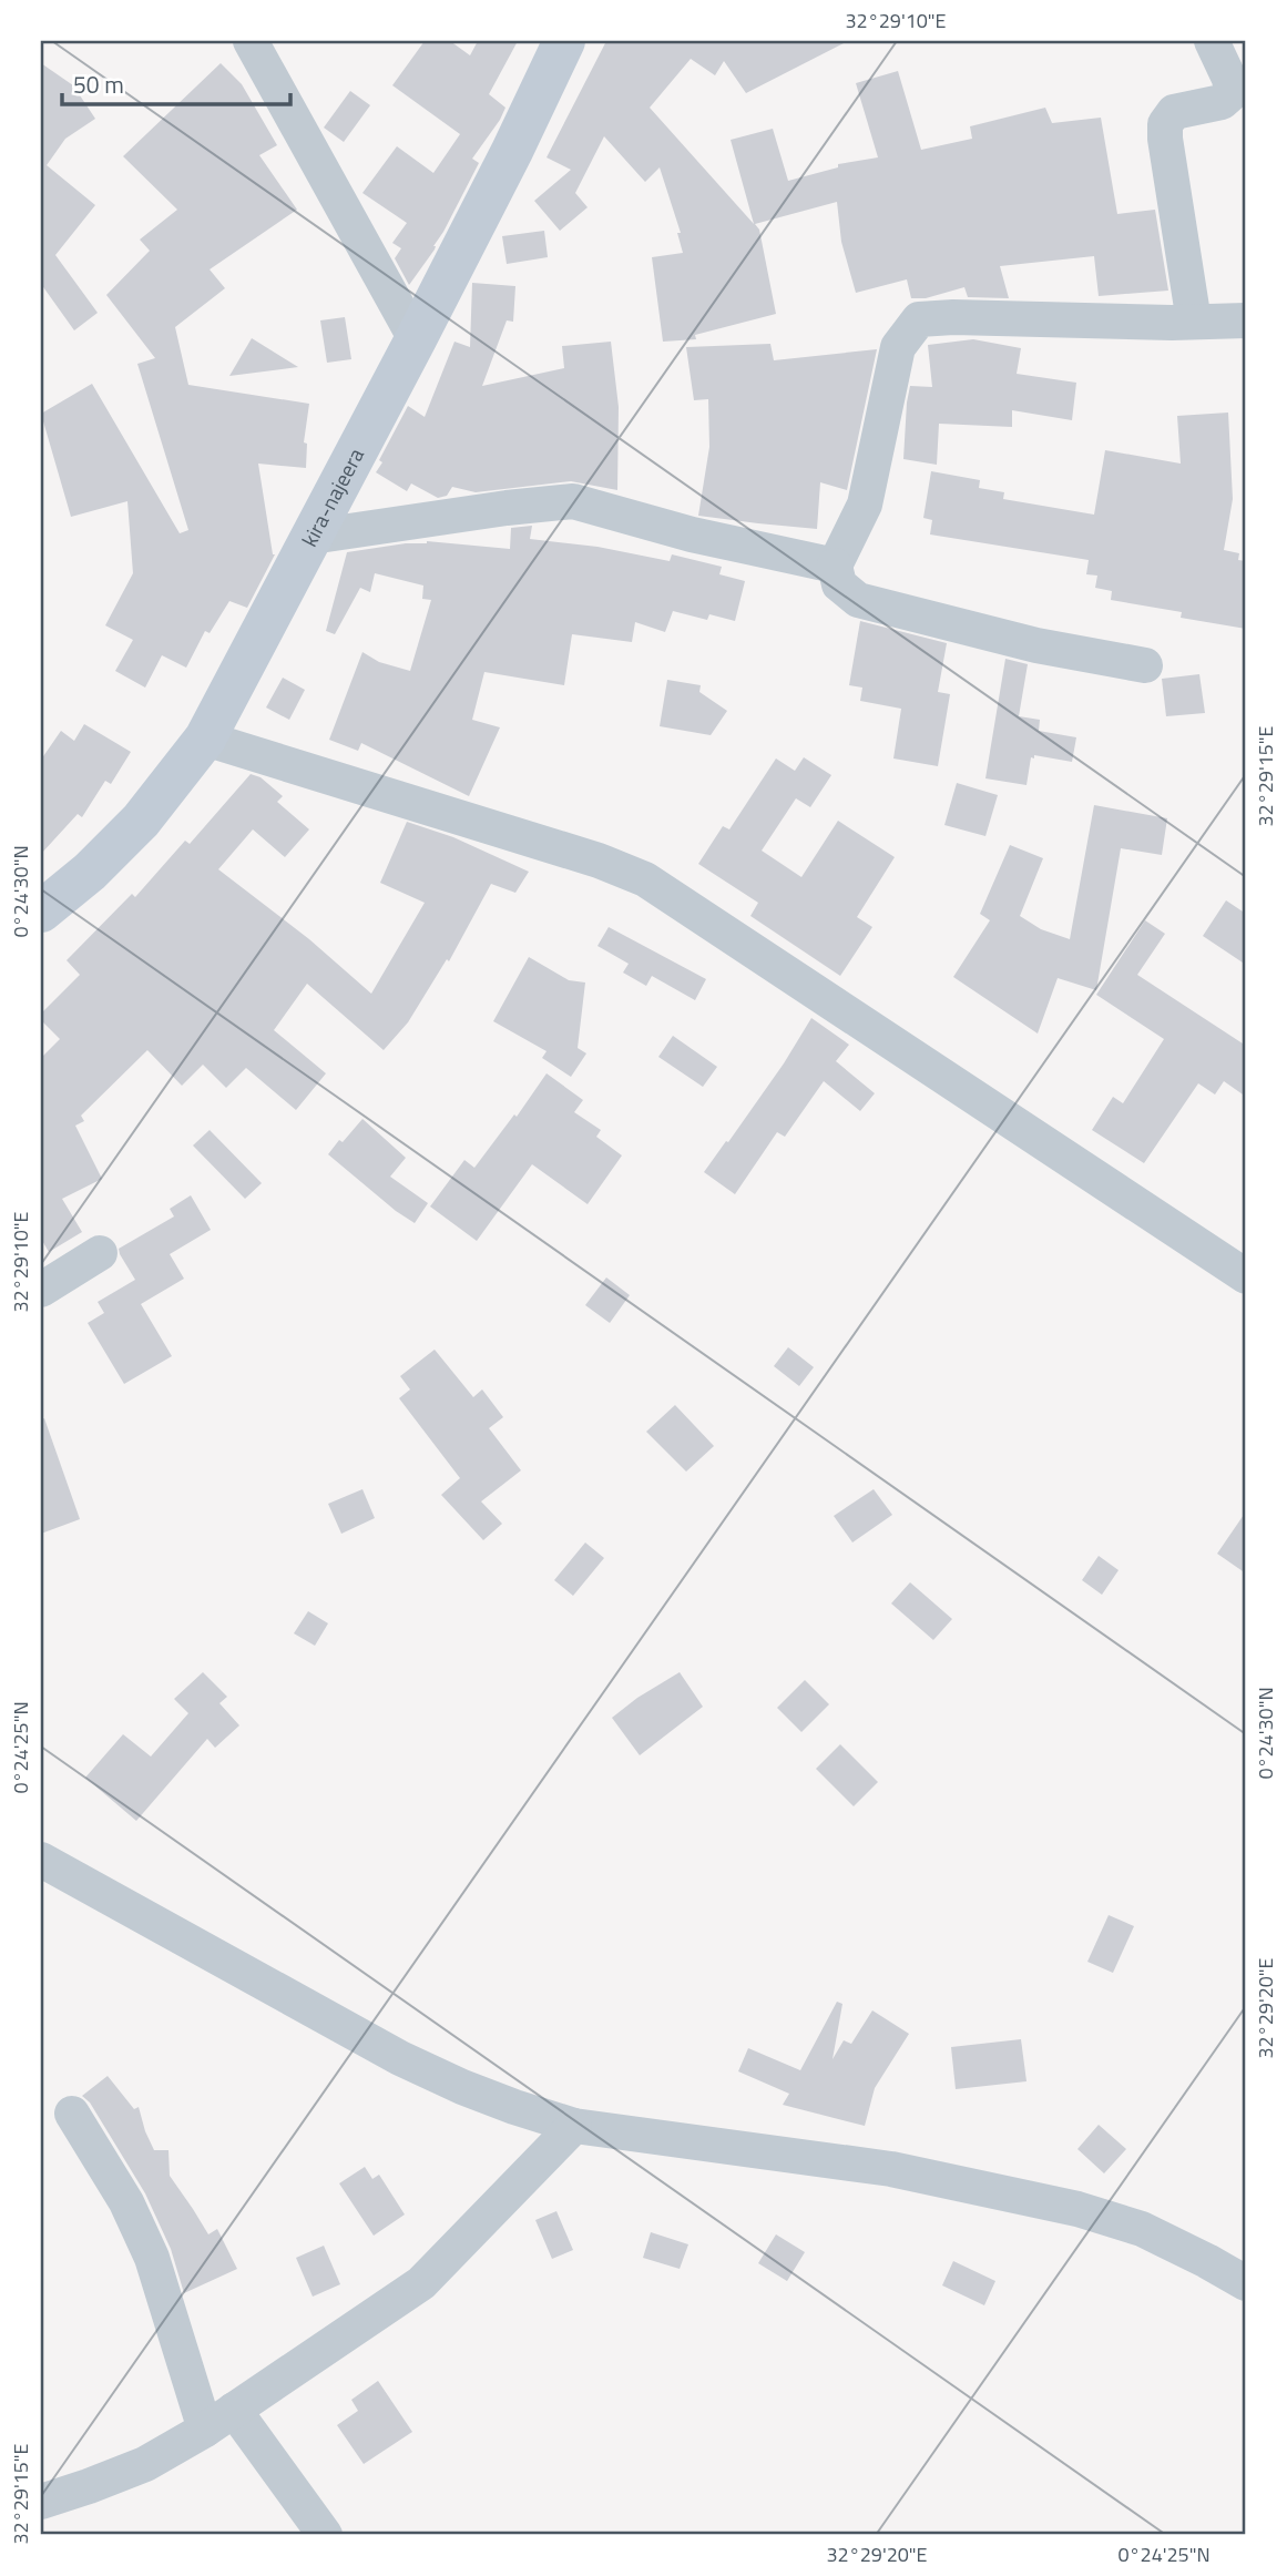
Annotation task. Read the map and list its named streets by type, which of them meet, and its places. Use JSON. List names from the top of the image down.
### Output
{
  "streets": {
    "street": ["kira-najeera"]
  },
  "scale_bar": "50 m",
  "coordinates": [
    "32°29'10\"E",
    "32°29'15\"E",
    "0°24'30\"N",
    "0°24'25\"N",
    "32°29'20\"E"
  ]
}
